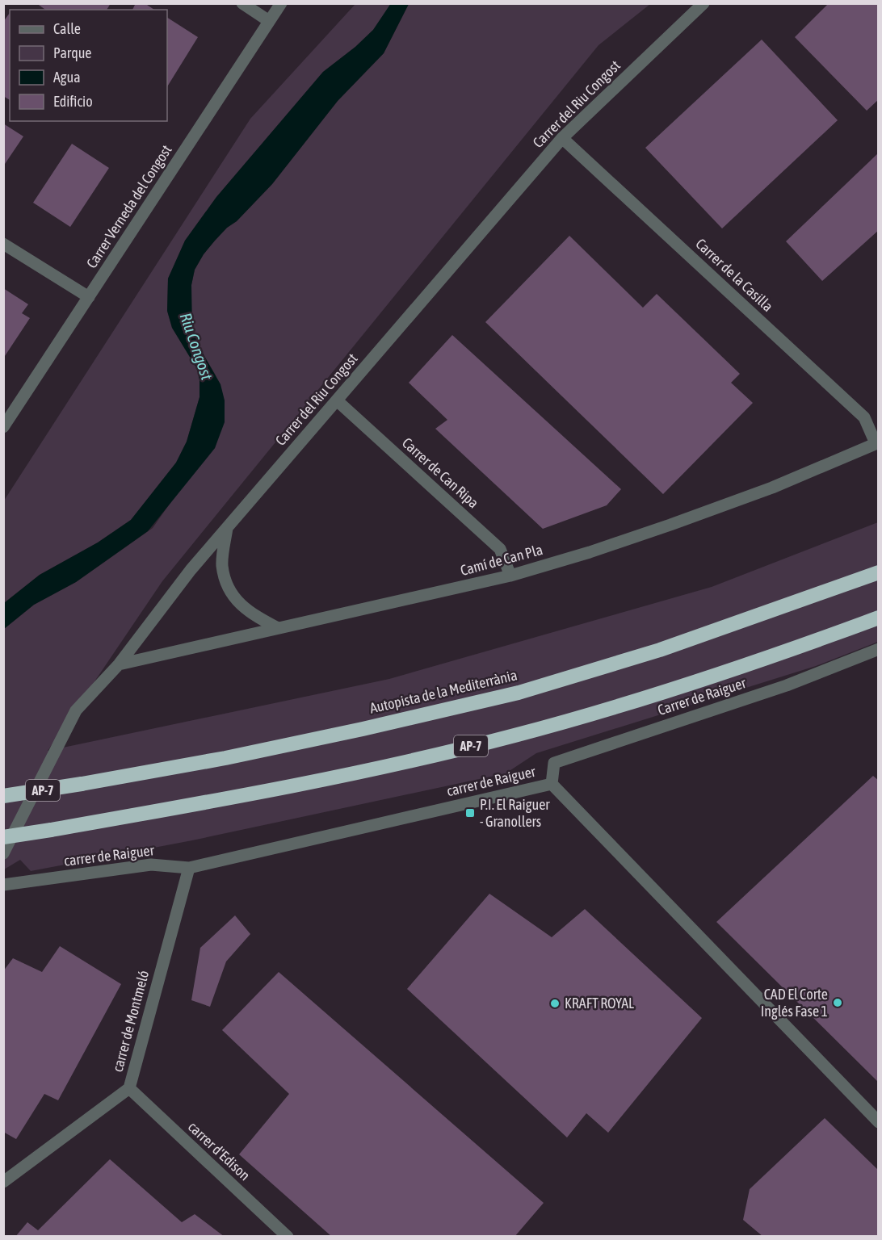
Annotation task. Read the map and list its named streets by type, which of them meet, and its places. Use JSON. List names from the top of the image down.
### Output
{
  "streets": {
    "highway": ["Autopista de la Mediterrània", "AP-7"],
    "street": [
      "Carrer del Riu Congost",
      "Carrer Verneda del Congost",
      "Carrer de la Casilla",
      "Carrer de Can Ripa",
      "Camí de Can Pla",
      "Carrer de Raiguer",
      "carrer de Raiguer",
      "carrer de Montmeló",
      "carrer d'Edison"
    ]
  },
  "crossings": [
    ["Carrer del Riu Congost", "Carrer de la Casilla"],
    ["Carrer del Riu Congost", "Carrer de Can Ripa"],
    ["Carrer del Riu Congost", "Camí de Can Pla"],
    ["Carrer de la Casilla", "Camí de Can Pla"],
    ["Carrer de Can Ripa", "Camí de Can Pla"],
    ["Carrer de Raiguer", "carrer de Raiguer"],
    ["carrer de Raiguer", "carrer de Montmeló"],
    ["carrer de Montmeló", "carrer d'Edison"]
  ],
  "water": ["Riu Congost"],
  "places": {
    "transit": ["P.I. El Raiguer - Granollers"],
    "other": ["CAD El Corte Inglés Fase 1", "KRAFT ROYAL"]
  },
  "legend": [
    "Calle",
    "Parque",
    "Agua",
    "Edificio"
  ]
}
